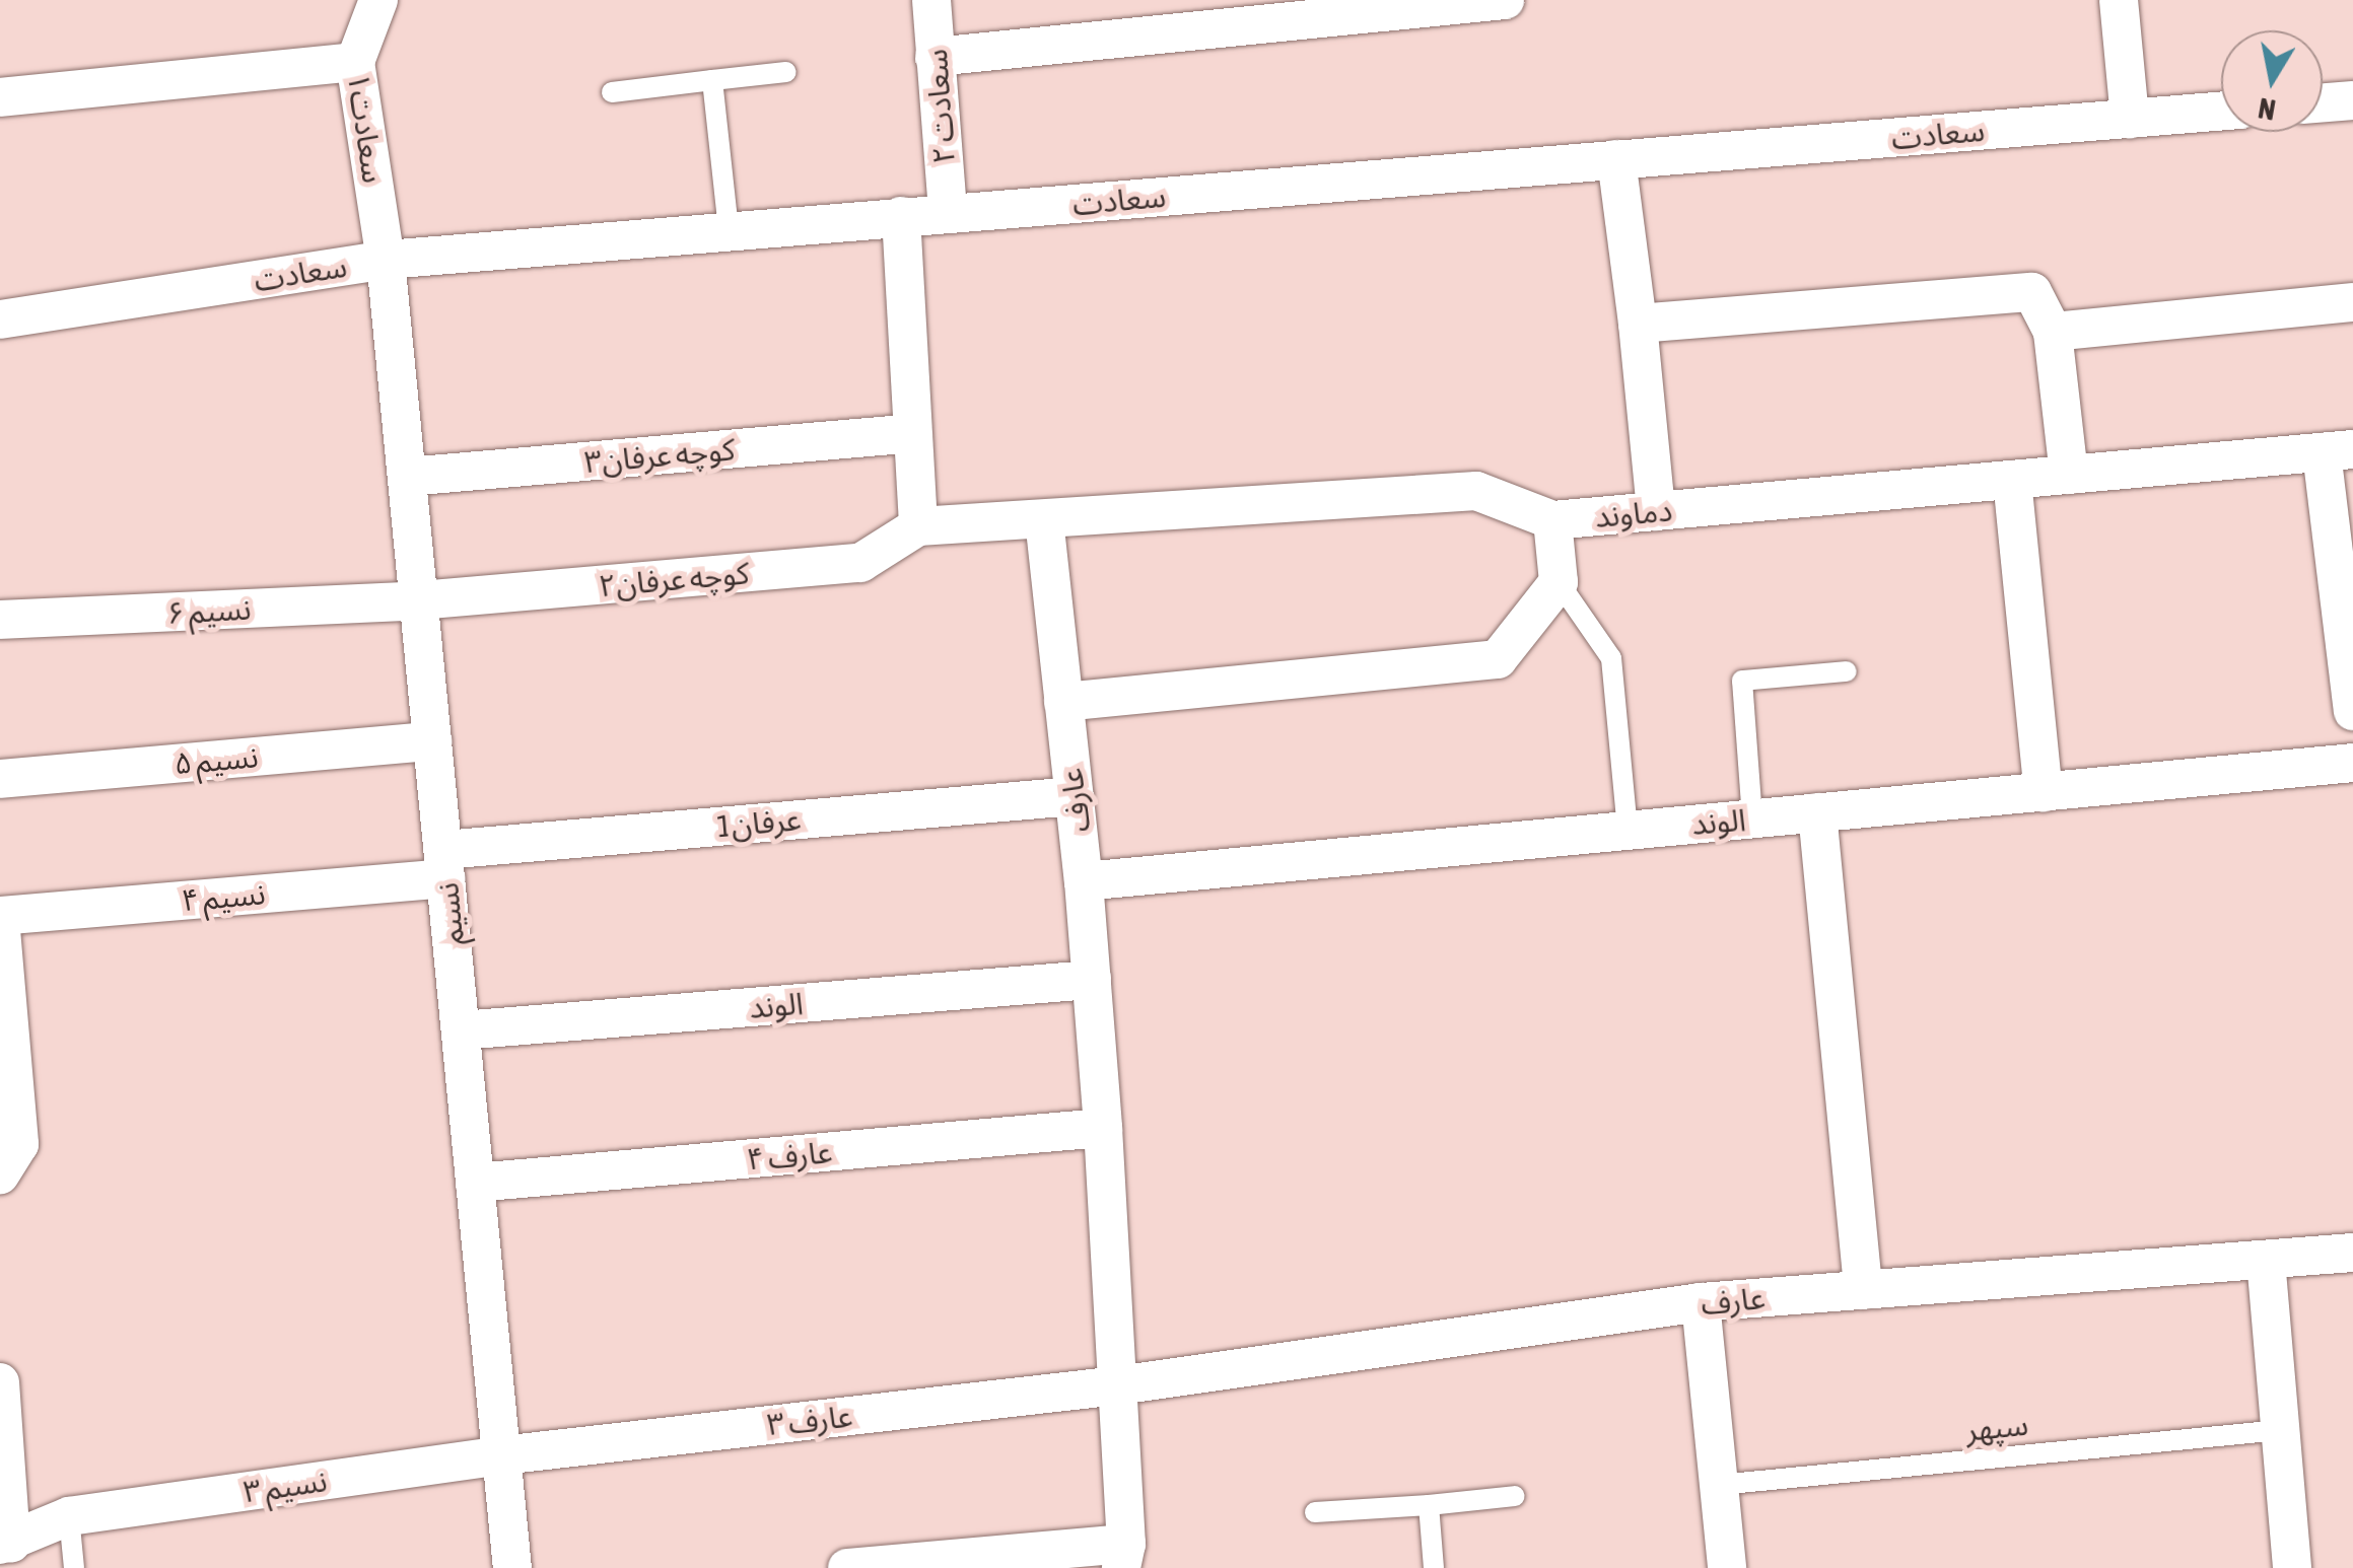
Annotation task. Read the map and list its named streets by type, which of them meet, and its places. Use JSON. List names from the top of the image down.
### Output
{
  "streets": {
    "street": [
      "سعادت ۲",
      "سعادت۱",
      "سعادت",
      "کوچه عرفان۳",
      "دماوند",
      "کوچه عرفان۲",
      "نسیم ۶",
      "نسیم ۵",
      "عارف",
      "الوند",
      "عرفان1",
      "نسیم ۴",
      "نسیم",
      "عارف ۴",
      "عارف ۳",
      "نسیم ۳"
    ],
    "lane": ["سپهر"]
  },
  "crossings": [
    ["سعادت ۲", "سعادت"],
    ["سعادت۱", "سعادت"],
    ["سعادت۱", "نسیم"],
    ["سعادت", "نسیم"],
    ["کوچه عرفان۳", "نسیم"],
    ["دماوند", "کوچه عرفان۲"],
    ["دماوند", "عارف"],
    ["کوچه عرفان۲", "نسیم ۶"],
    ["کوچه عرفان۲", "نسیم"],
    ["نسیم ۶", "نسیم"],
    ["نسیم ۵", "نسیم"],
    ["عارف", "الوند"],
    ["عارف", "عرفان1"],
    ["عارف", "عارف ۴"],
    ["عارف", "عارف ۳"],
    ["الوند", "نسیم"],
    ["عرفان1", "نسیم ۴"],
    ["عرفان1", "نسیم"],
    ["نسیم ۴", "نسیم"],
    ["نسیم", "عارف ۴"],
    ["نسیم", "عارف ۳"],
    ["نسیم", "نسیم ۳"],
    ["عارف ۳", "نسیم ۳"]
  ],
  "north": "bottom"
}
